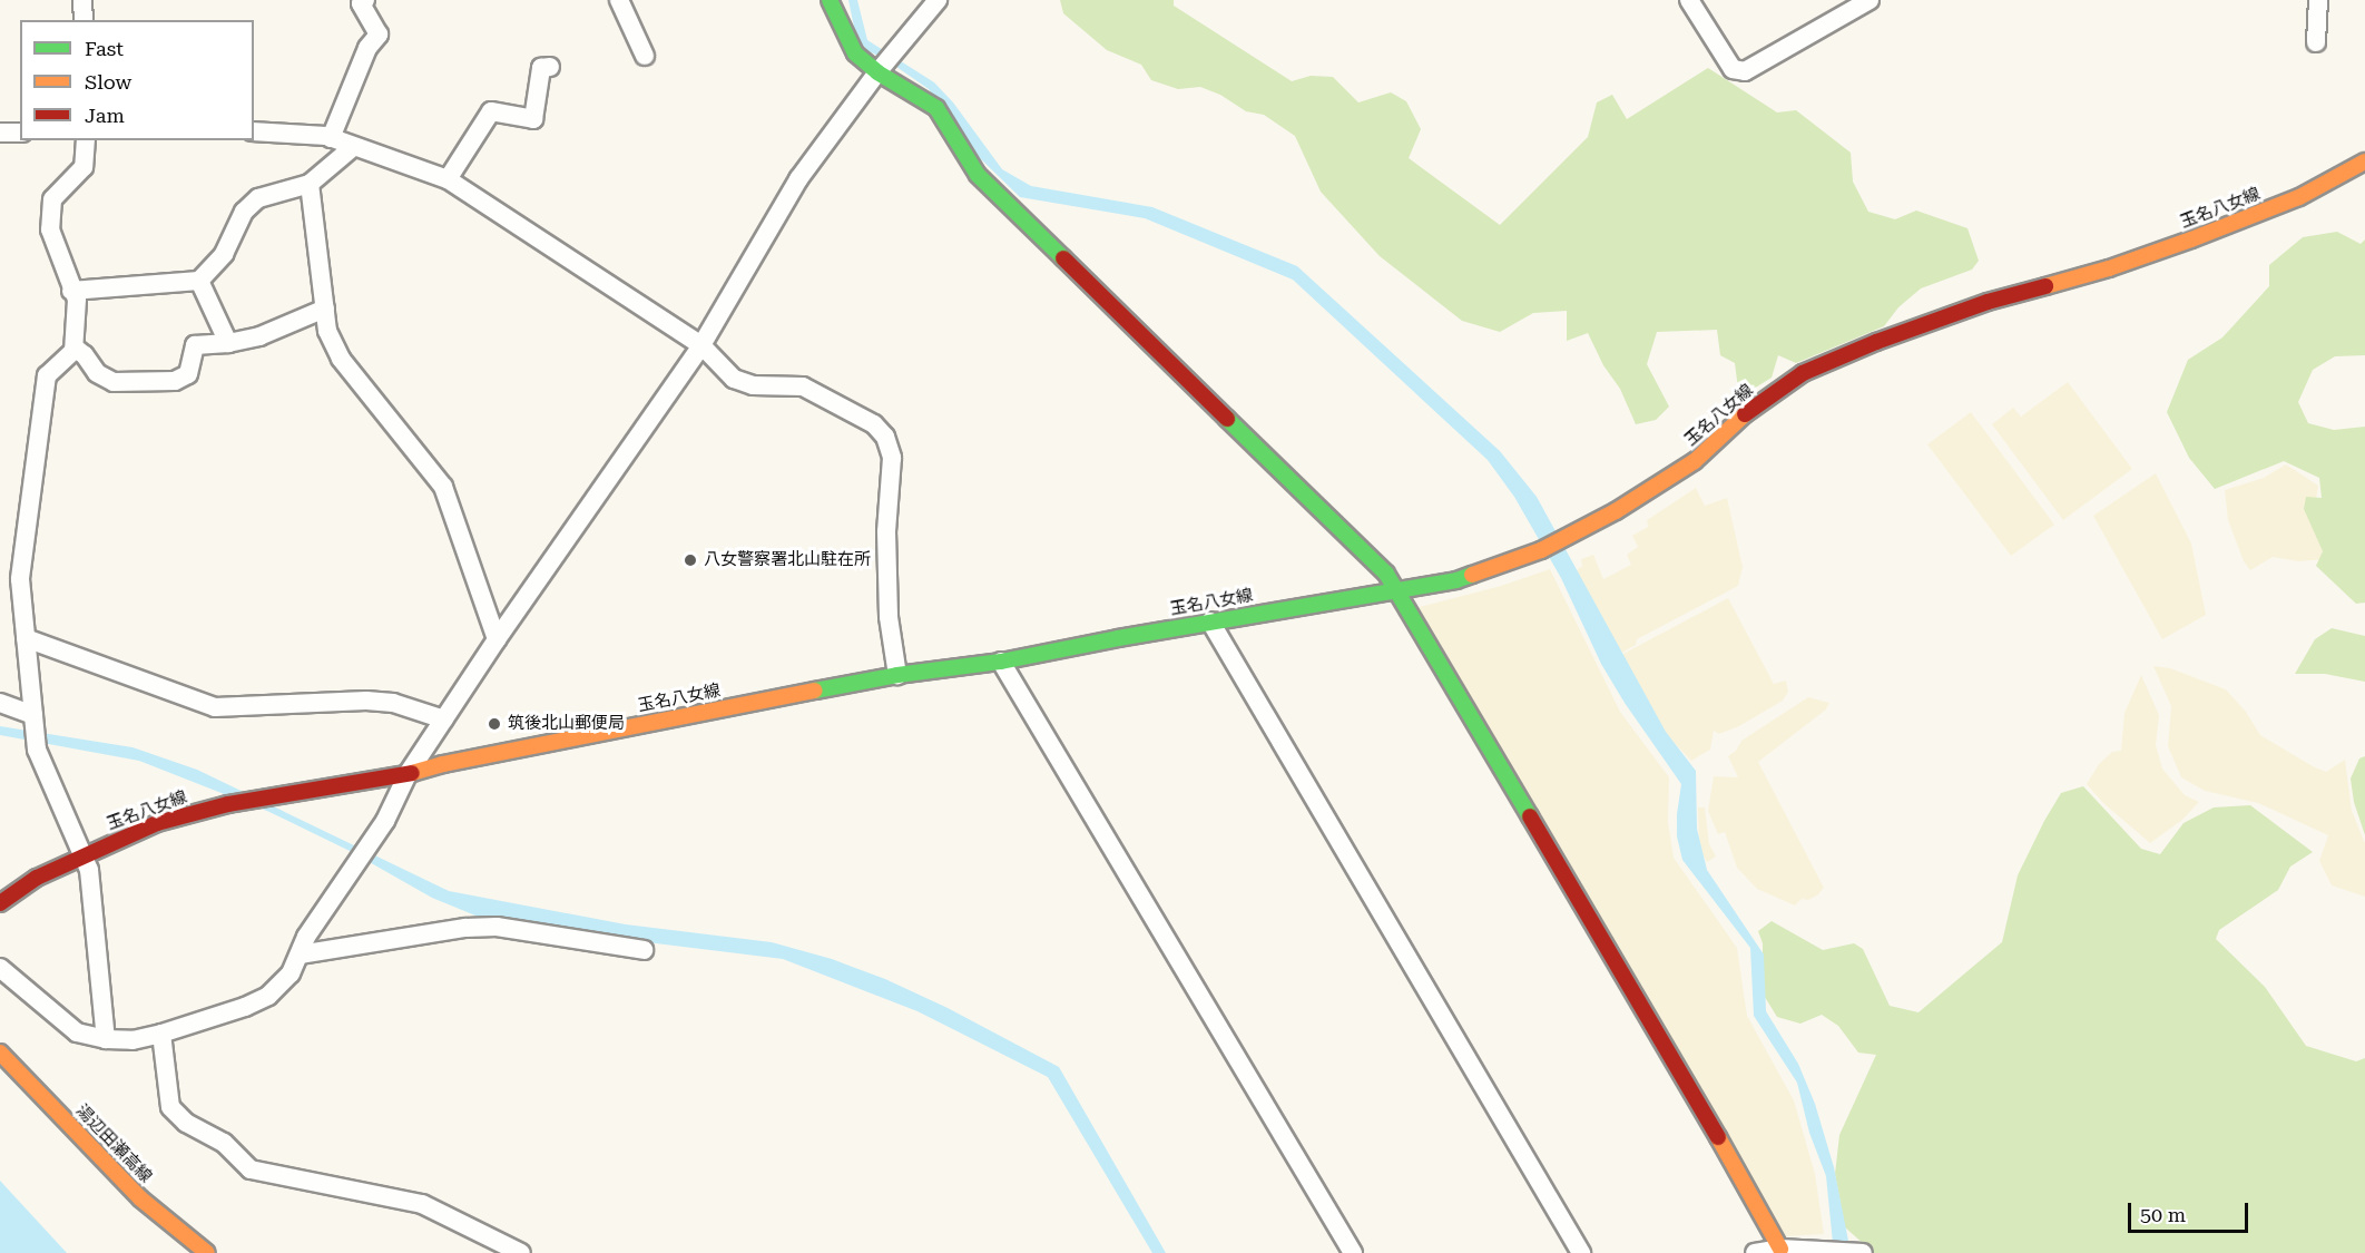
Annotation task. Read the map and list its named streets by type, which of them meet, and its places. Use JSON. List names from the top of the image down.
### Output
{
  "streets": {
    "main road": ["玉名八女線", "湯辺田瀬高線"]
  },
  "places": ["八女警察署北山駐在所", "筑後北山郵便局"],
  "legend": ["Fast", "Slow", "Jam"],
  "scale_bar": "50 m"
}
